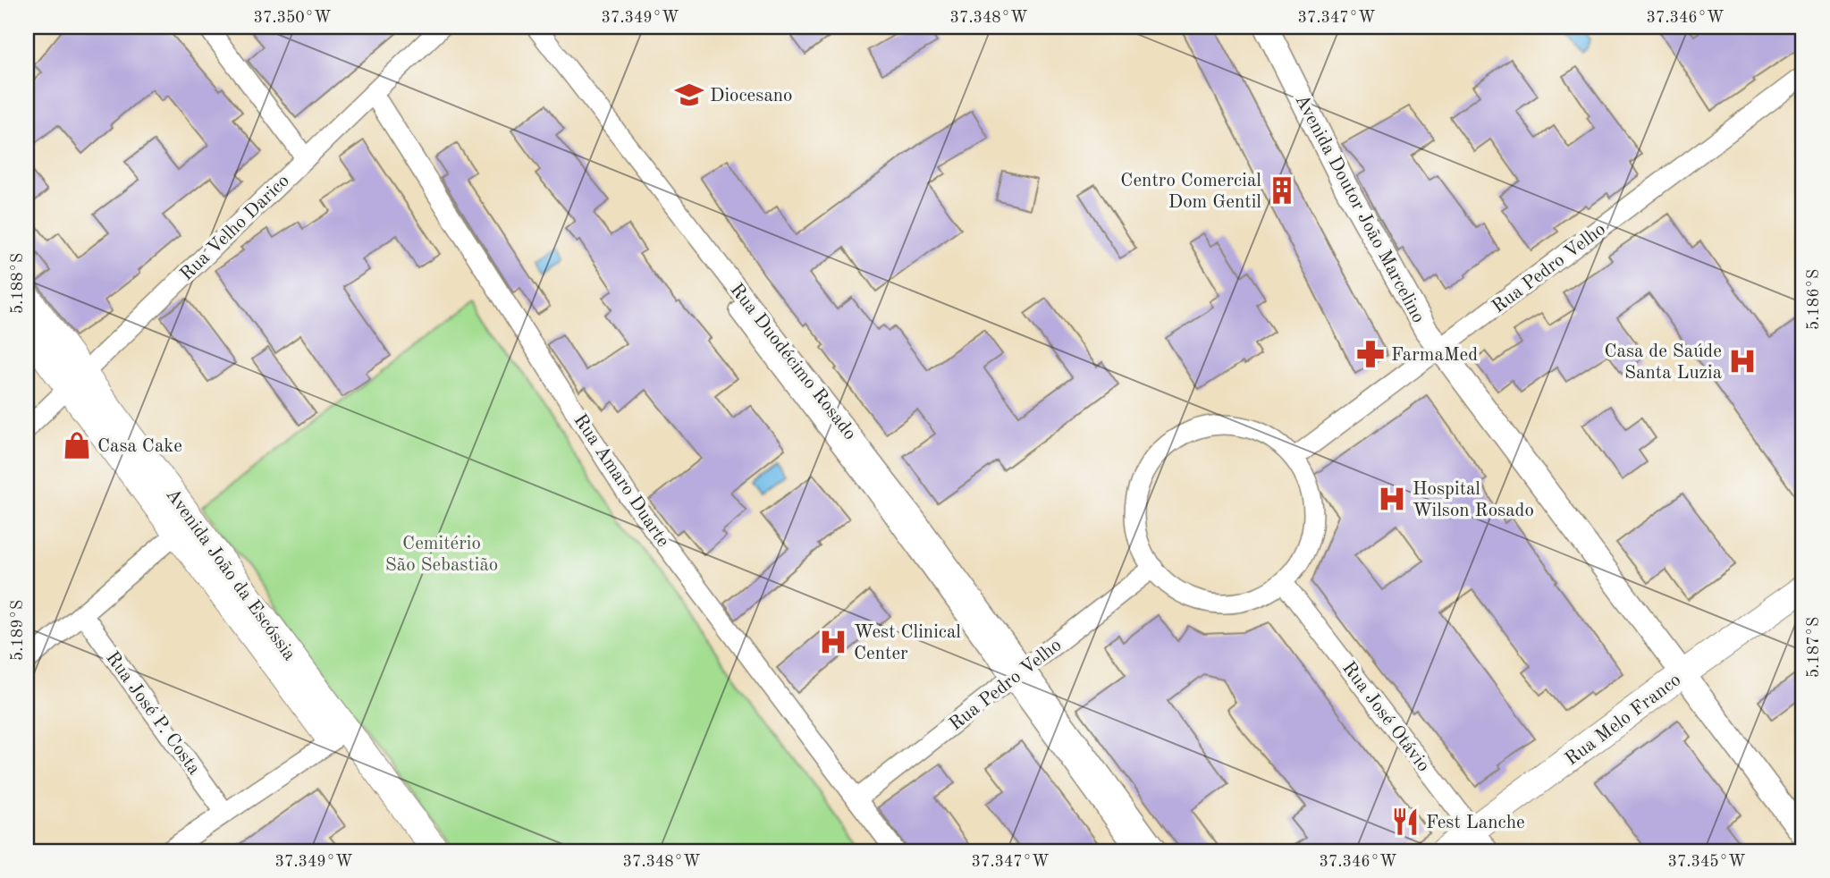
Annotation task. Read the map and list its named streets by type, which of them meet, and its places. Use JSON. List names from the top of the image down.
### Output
{
  "streets": {
    "main road": ["Avenida João da Escóssia", "Rua Melo Franco"],
    "street": [
      "Avenida Doutor João Marcelino",
      "Rua Velho Darico",
      "Rua Pedro Velho",
      "Rua Duodécimo Rosado",
      "Rua Amaro Duarte",
      "Rua José P. Costa",
      "Rua José Otávio"
    ]
  },
  "crossings": [
    ["Avenida Doutor João Marcelino", "Rua Pedro Velho"],
    ["Avenida Doutor João Marcelino", "Rua Melo Franco"],
    ["Rua Velho Darico", "Rua Amaro Duarte"],
    ["Rua Velho Darico", "Avenida João da Escóssia"],
    ["Rua Pedro Velho", "Rua Duodécimo Rosado"],
    ["Rua Pedro Velho", "Rua Amaro Duarte"],
    ["Rua Pedro Velho", "Rua José Otávio"],
    ["Rua José Otávio", "Rua Melo Franco"]
  ],
  "parks": ["Cemitério São Sebastião"],
  "places": {
    "school or university": ["Diocesano"],
    "building": ["Centro Comercial Dom Gentil"],
    "pharmacy": ["FarmaMed"],
    "hospital": ["Casa de Saúde Santa Luzia", "Hospital Wilson Rosado", "West Clinical Center"],
    "shop": ["Casa Cake"],
    "restaurant": ["Fest Lanche"]
  },
  "coordinates": [
    "37.350°W",
    "37.349°W",
    "37.348°W",
    "37.347°W",
    "37.346°W",
    "5.188°S",
    "5.186°S",
    "5.189°S",
    "5.187°S",
    "37.345°W"
  ]
}
